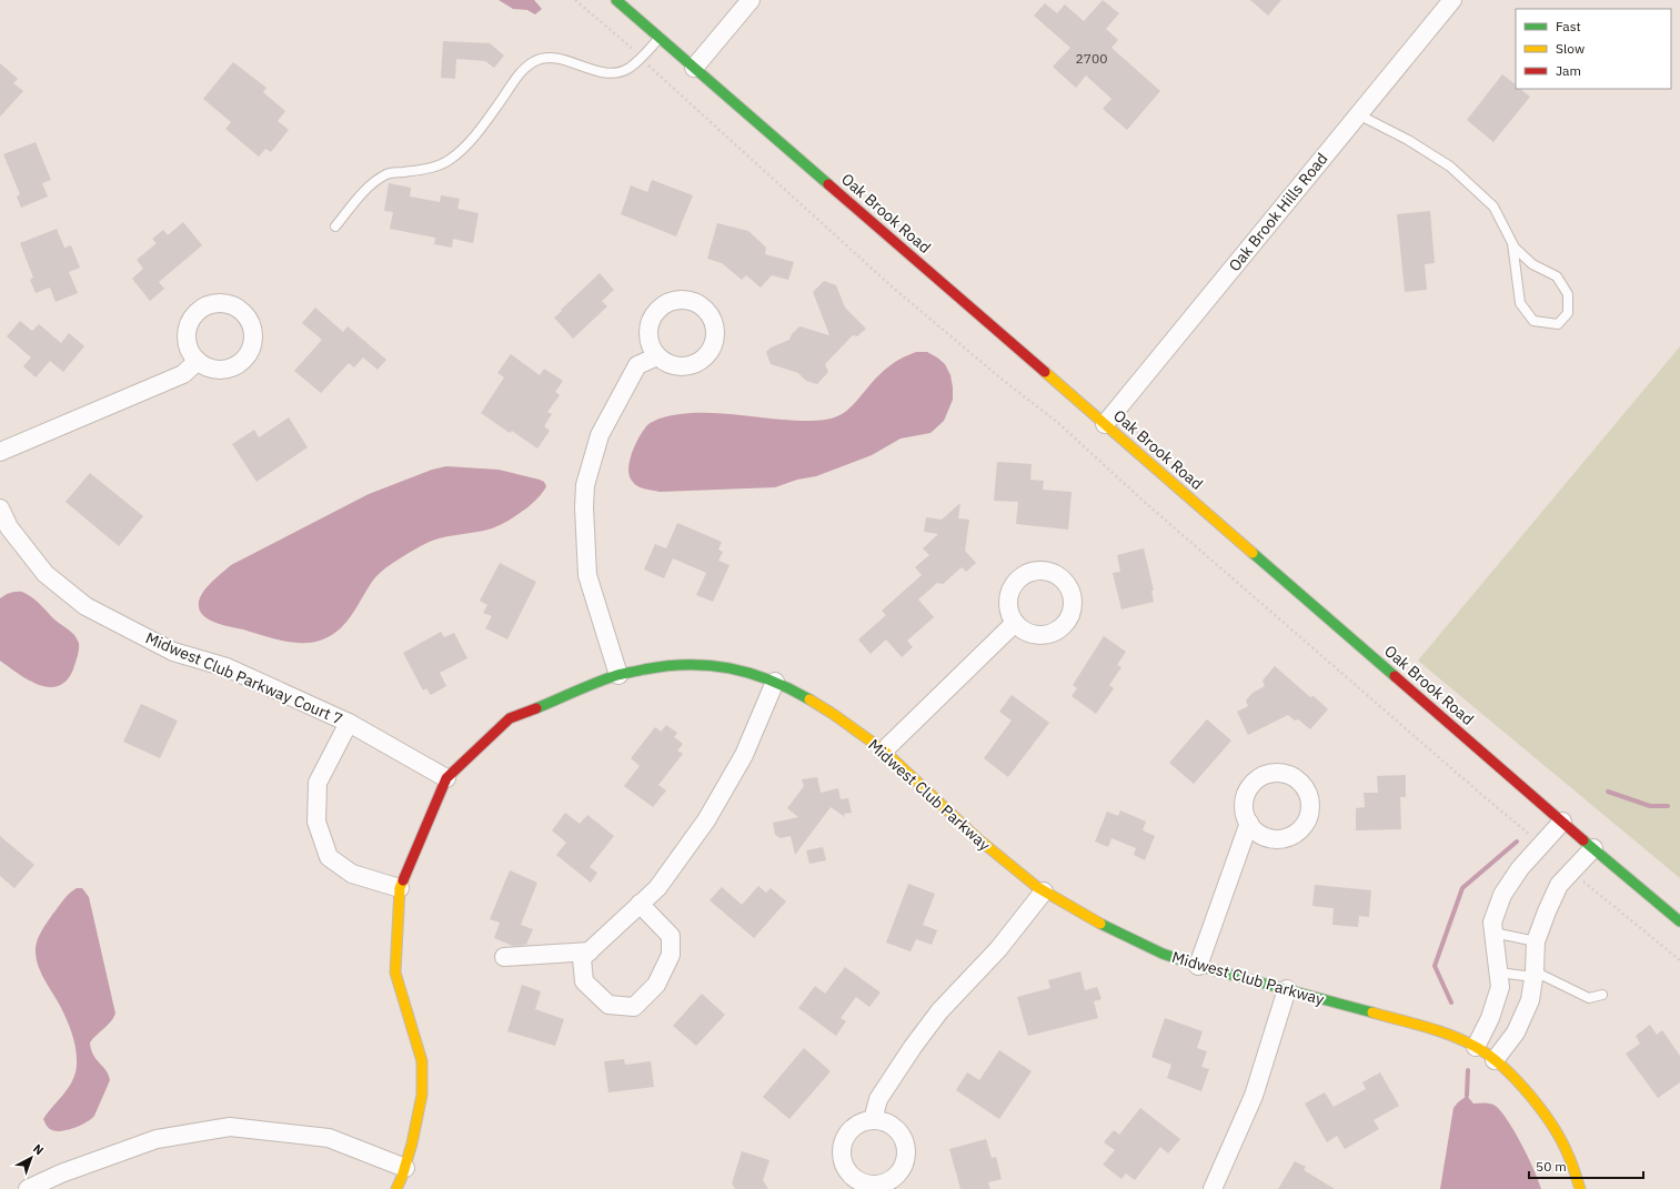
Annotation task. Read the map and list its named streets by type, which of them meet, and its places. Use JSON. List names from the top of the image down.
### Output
{
  "streets": {
    "street": [
      "Oak Brook Hills Road",
      "Oak Brook Road",
      "Midwest Club Parkway Court 7",
      "Midwest Club Parkway"
    ]
  },
  "crossings": [
    ["Oak Brook Hills Road", "Oak Brook Road"],
    ["Midwest Club Parkway Court 7", "Midwest Club Parkway"]
  ],
  "house_numbers": ["2700"],
  "legend": ["Fast", "Slow", "Jam"],
  "scale_bar": "50 m",
  "north": "top right"
}
